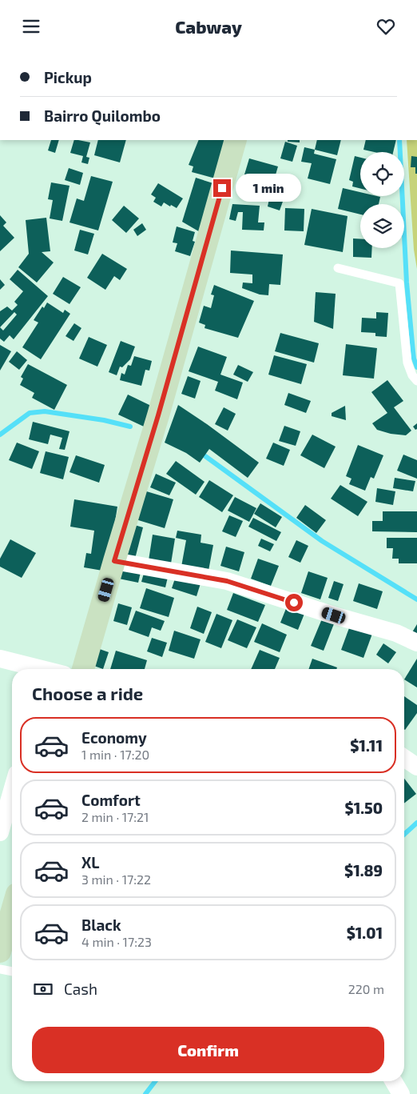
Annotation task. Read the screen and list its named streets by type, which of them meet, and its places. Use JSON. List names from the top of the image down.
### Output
{
  "page": {
    "header": "Cabway",
    "banner": ["Pickup", "Bairro Quilombo"],
    "bubble": "1 min",
    "heading": "Choose a ride",
    "list": [
      {
        "name": "Economy",
        "note": "1 min · 17:20",
        "value": "$1.11"
      },
      {
        "name": "Comfort",
        "note": "2 min · 17:21",
        "value": "$1.50"
      },
      {
        "name": "XL",
        "note": "3 min · 17:22",
        "value": "$1.89"
      },
      {
        "name": "Black",
        "note": "4 min · 17:23",
        "value": "$1.01"
      }
    ],
    "pay": ["Cash", "220 m"],
    "buttons": "Confirm"
  }
}
